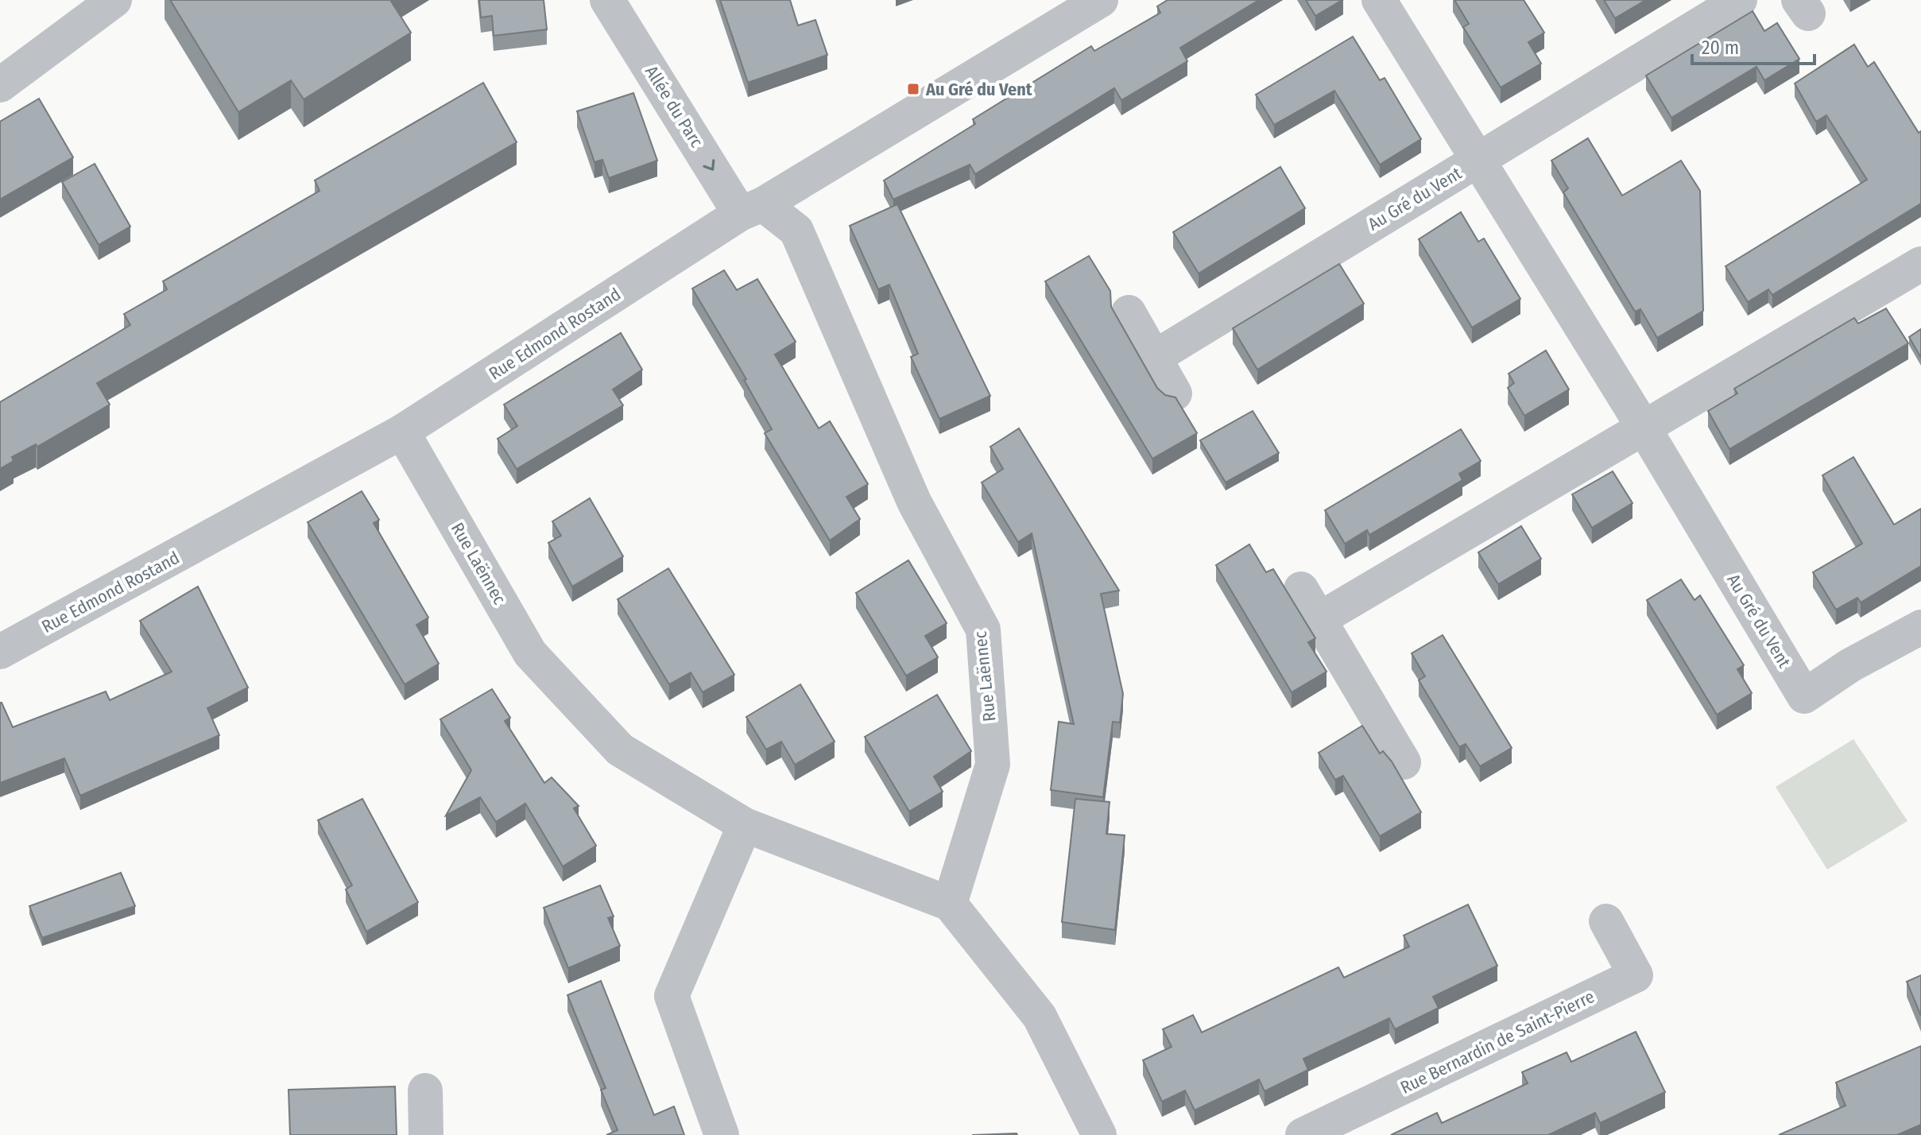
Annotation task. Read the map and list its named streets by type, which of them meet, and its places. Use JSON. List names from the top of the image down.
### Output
{
  "streets": {
    "street": [
      "Allée du Parc",
      "Au Gré du Vent",
      "Rue Edmond Rostand",
      "Rue Laënnec",
      "Rue Bernardin de Saint-Pierre"
    ]
  },
  "crossings": [
    ["Allée du Parc", "Rue Edmond Rostand"],
    ["Allée du Parc", "Rue Laënnec"],
    ["Rue Edmond Rostand", "Rue Laënnec"]
  ],
  "one_way": ["Allée du Parc"],
  "places": {
    "transit": ["Au Gré du Vent"]
  },
  "scale_bar": "20 m"
}
